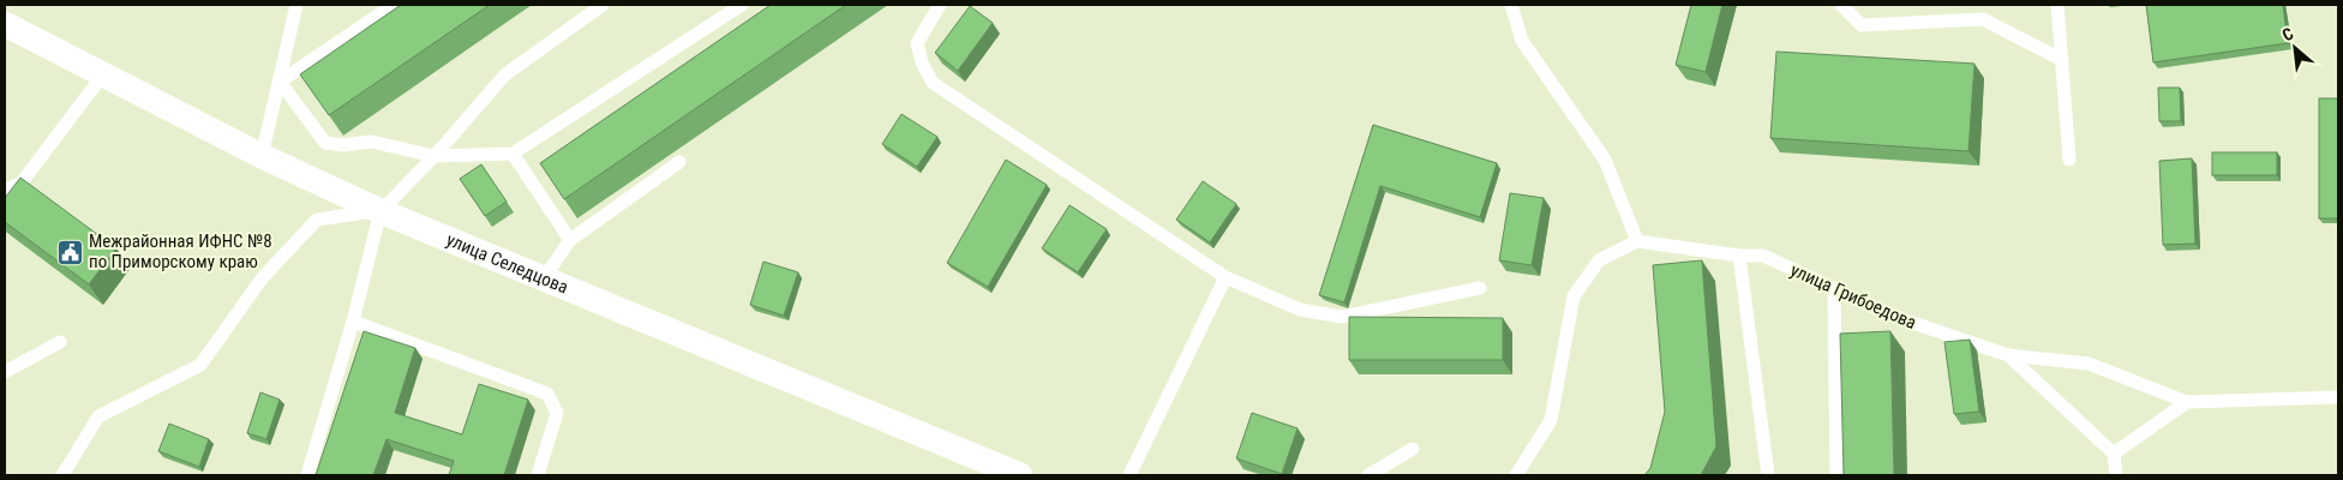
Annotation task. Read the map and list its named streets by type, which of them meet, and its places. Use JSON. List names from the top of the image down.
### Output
{
  "streets": {
    "street": ["улица Селедцова"],
    "lane": ["улица Грибоедова"]
  },
  "places": {
    "public building": ["Межрайонная ИФНС №8 по Приморскому краю"]
  },
  "north": "top left"
}
